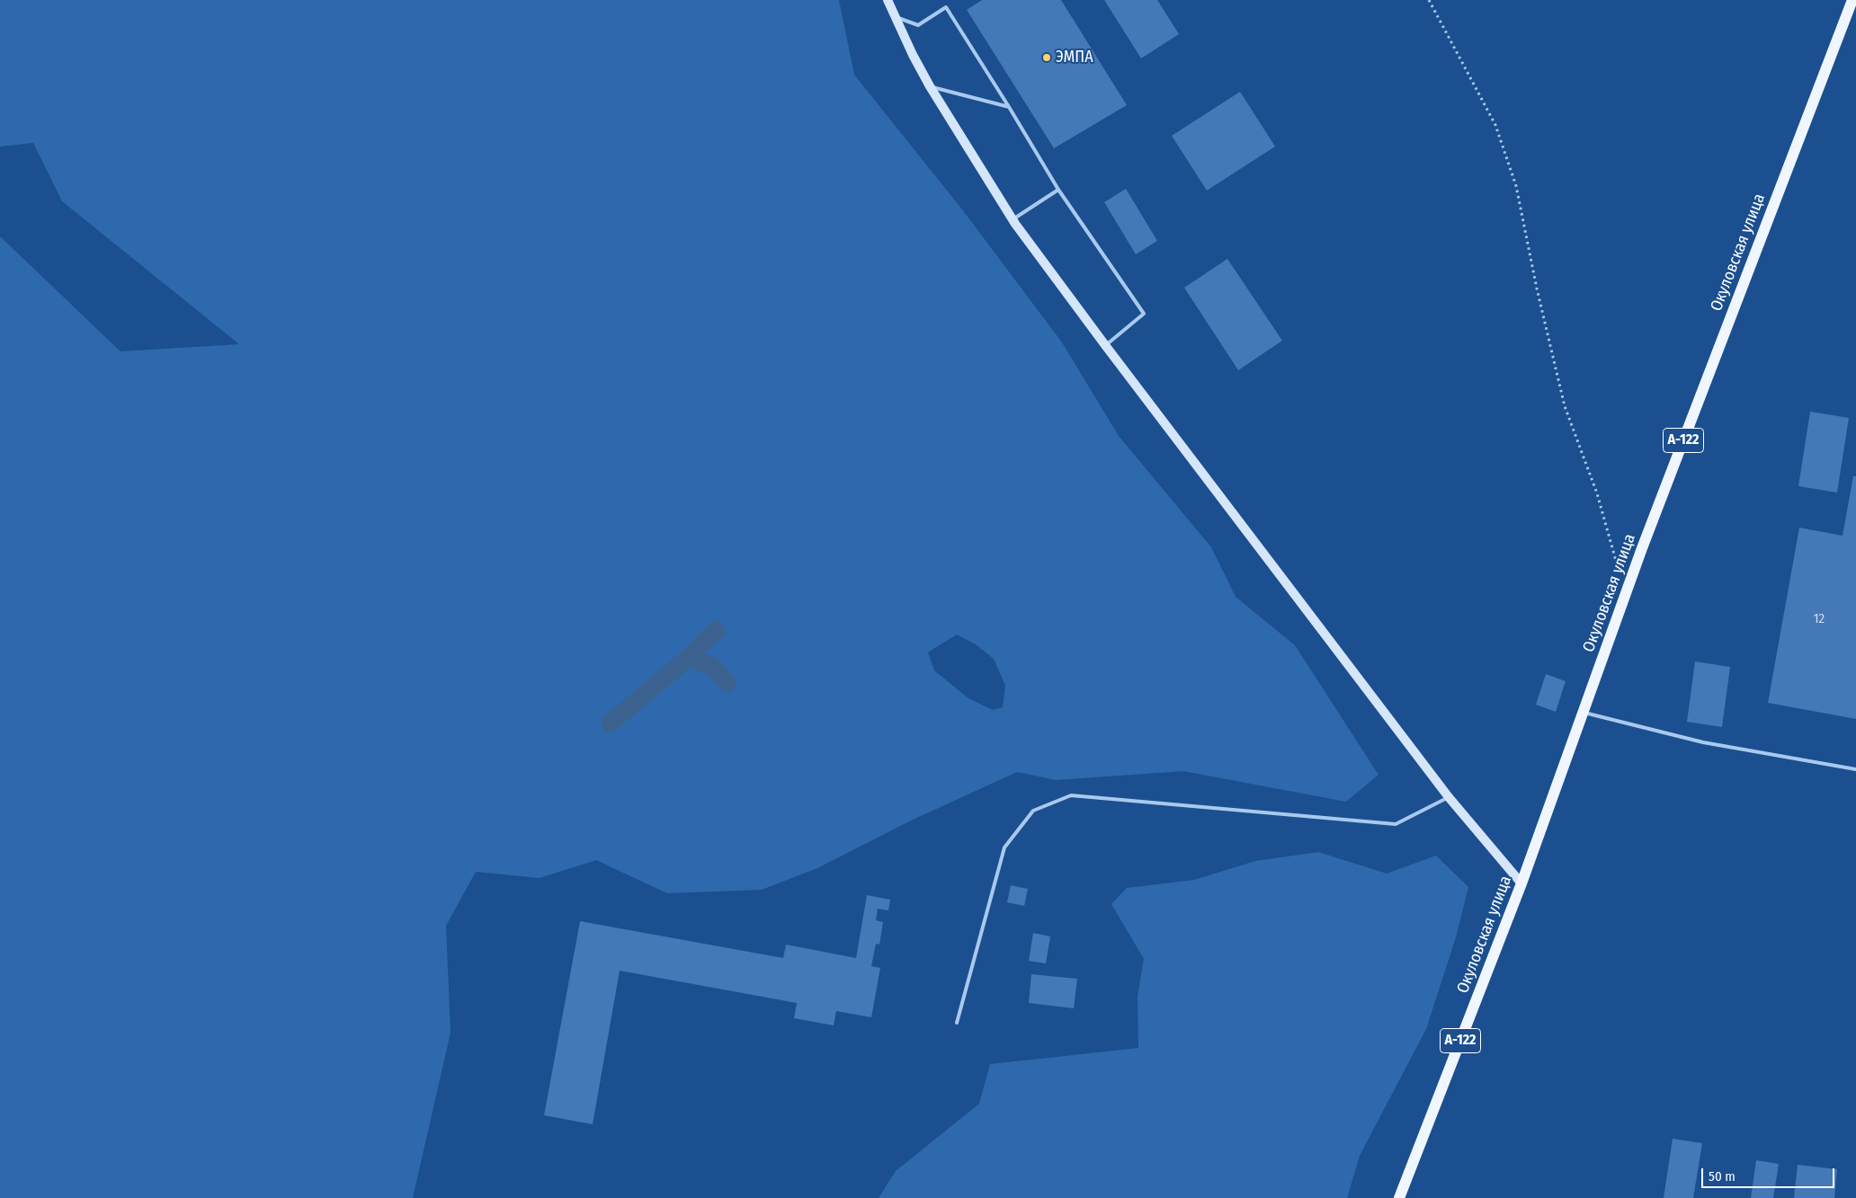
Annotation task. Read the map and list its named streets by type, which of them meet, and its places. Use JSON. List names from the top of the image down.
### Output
{
  "streets": {
    "main road": ["Окуловская улица", "А-122"]
  },
  "places": ["ЭМПА"],
  "house_numbers": ["12"],
  "scale_bar": "50 m"
}
